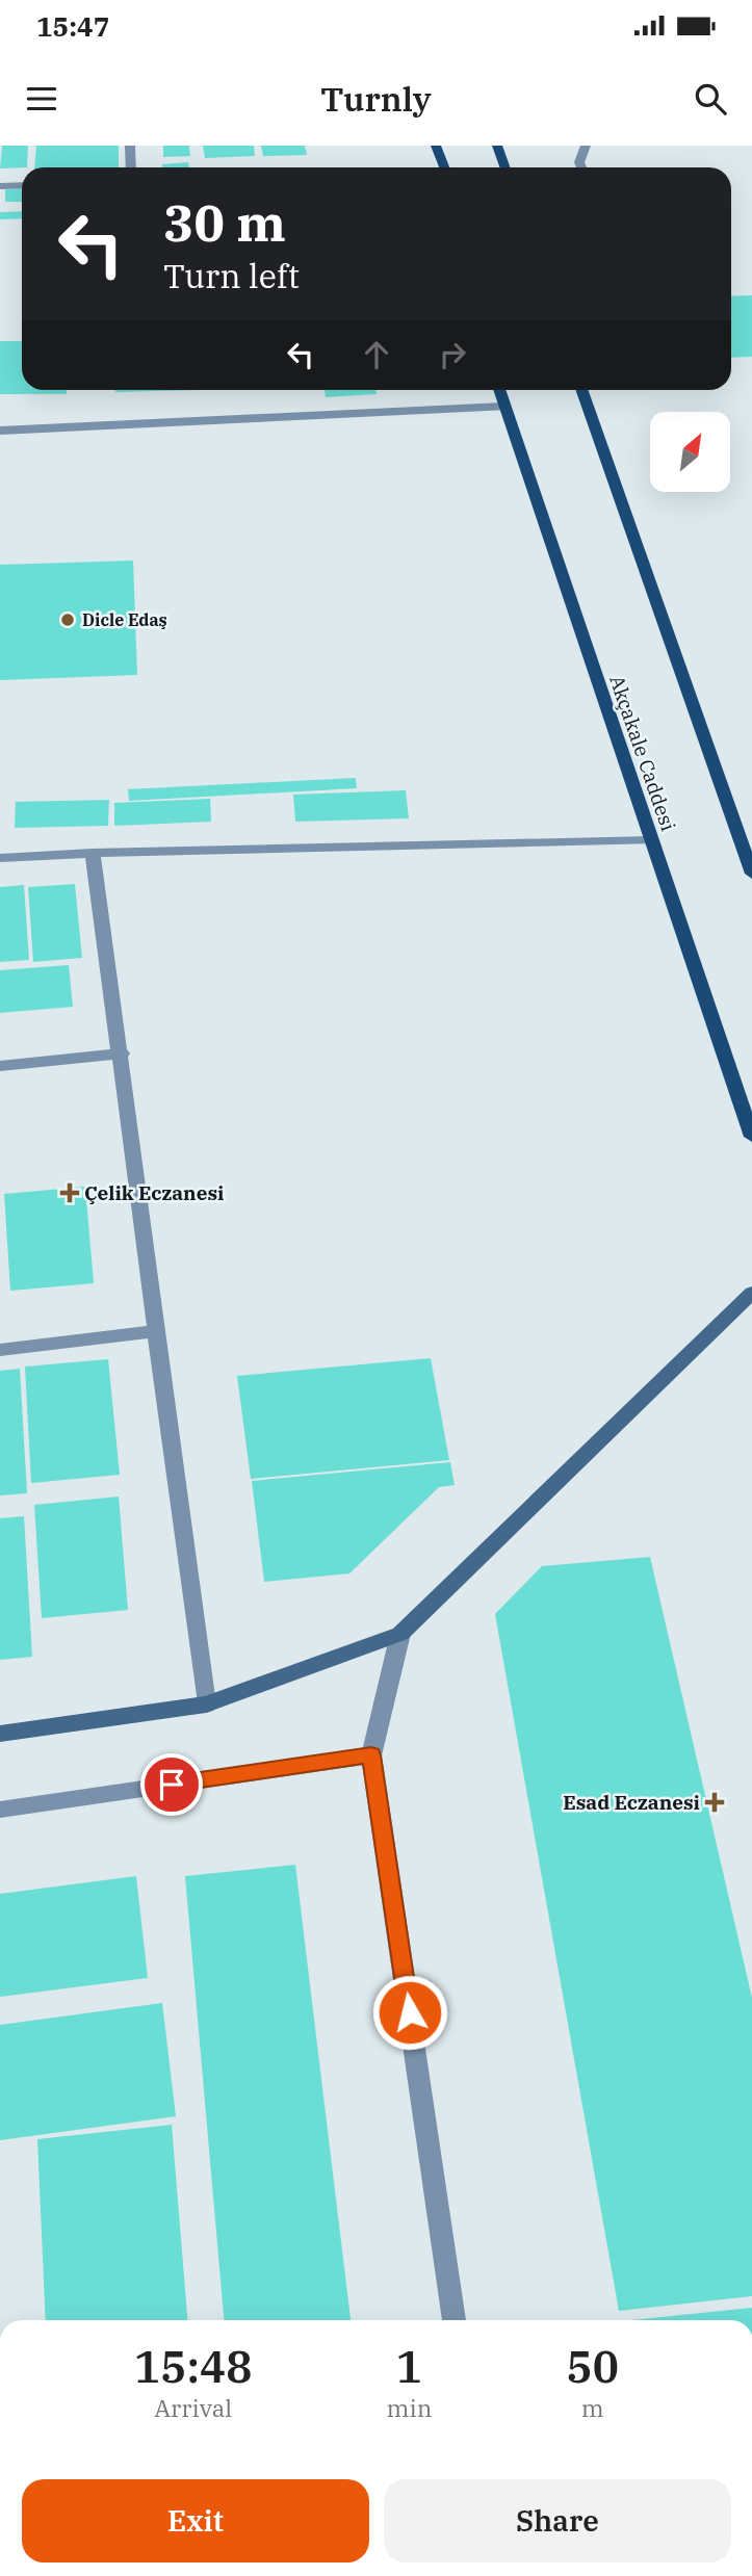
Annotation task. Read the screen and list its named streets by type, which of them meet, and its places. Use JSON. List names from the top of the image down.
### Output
{
  "streets": {
    "main road": ["Akçakale Caddesi"]
  },
  "places": {
    "other": ["Dicle Edaş"],
    "health": ["Çelik Eczanesi", "Esad Eczanesi"]
  },
  "north": "top right",
  "page": {
    "status": "15:47",
    "header": "Turnly",
    "turn": ["30 m", "Turn left"],
    "eta": [
      "15:48",
      "Arrival",
      "1",
      "min",
      "50",
      "m"
    ],
    "buttons": ["Exit", "Share"]
  }
}
